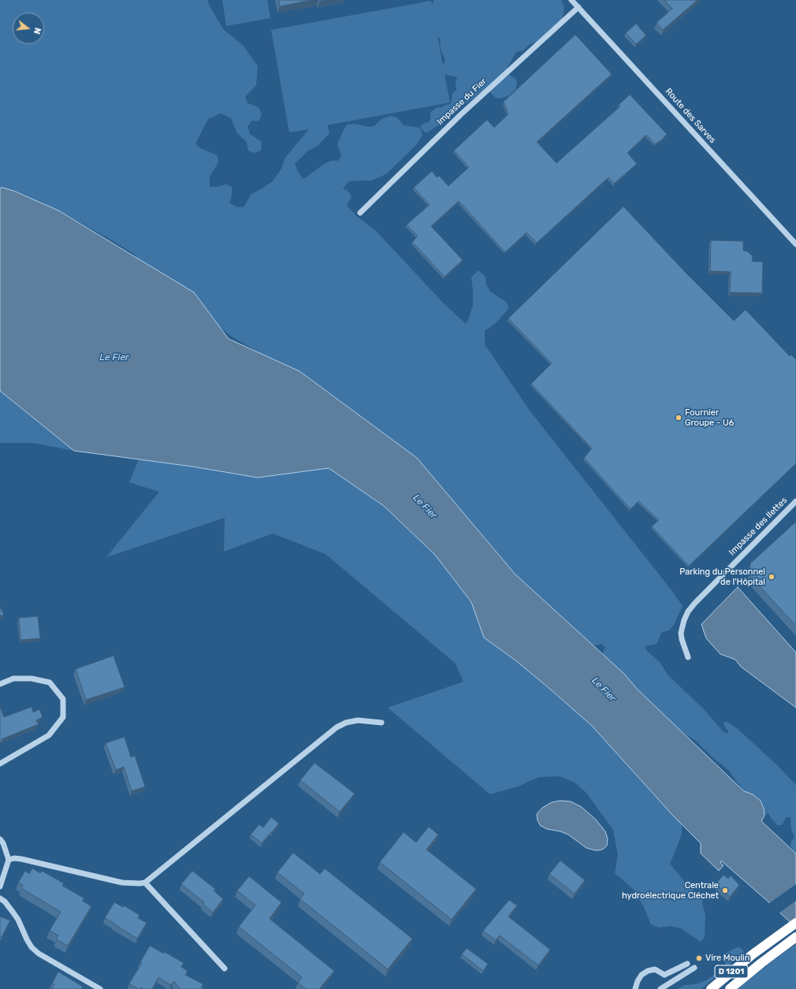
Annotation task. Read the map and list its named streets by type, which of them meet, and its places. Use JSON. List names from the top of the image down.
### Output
{
  "streets": {
    "highway": ["D 1201"],
    "street": ["Impasse du Fier", "Route des Sarves", "Impasse des Ilettes"]
  },
  "crossings": [
    ["Impasse du Fier", "Route des Sarves"]
  ],
  "water": ["Le Fier"],
  "places": [
    "Fournier Groupe - U6",
    "Parking du Personnel de l'Hôpital",
    "Centrale hydroélectrique Cléchet",
    "Vire Moulin"
  ],
  "north": "right"
}
